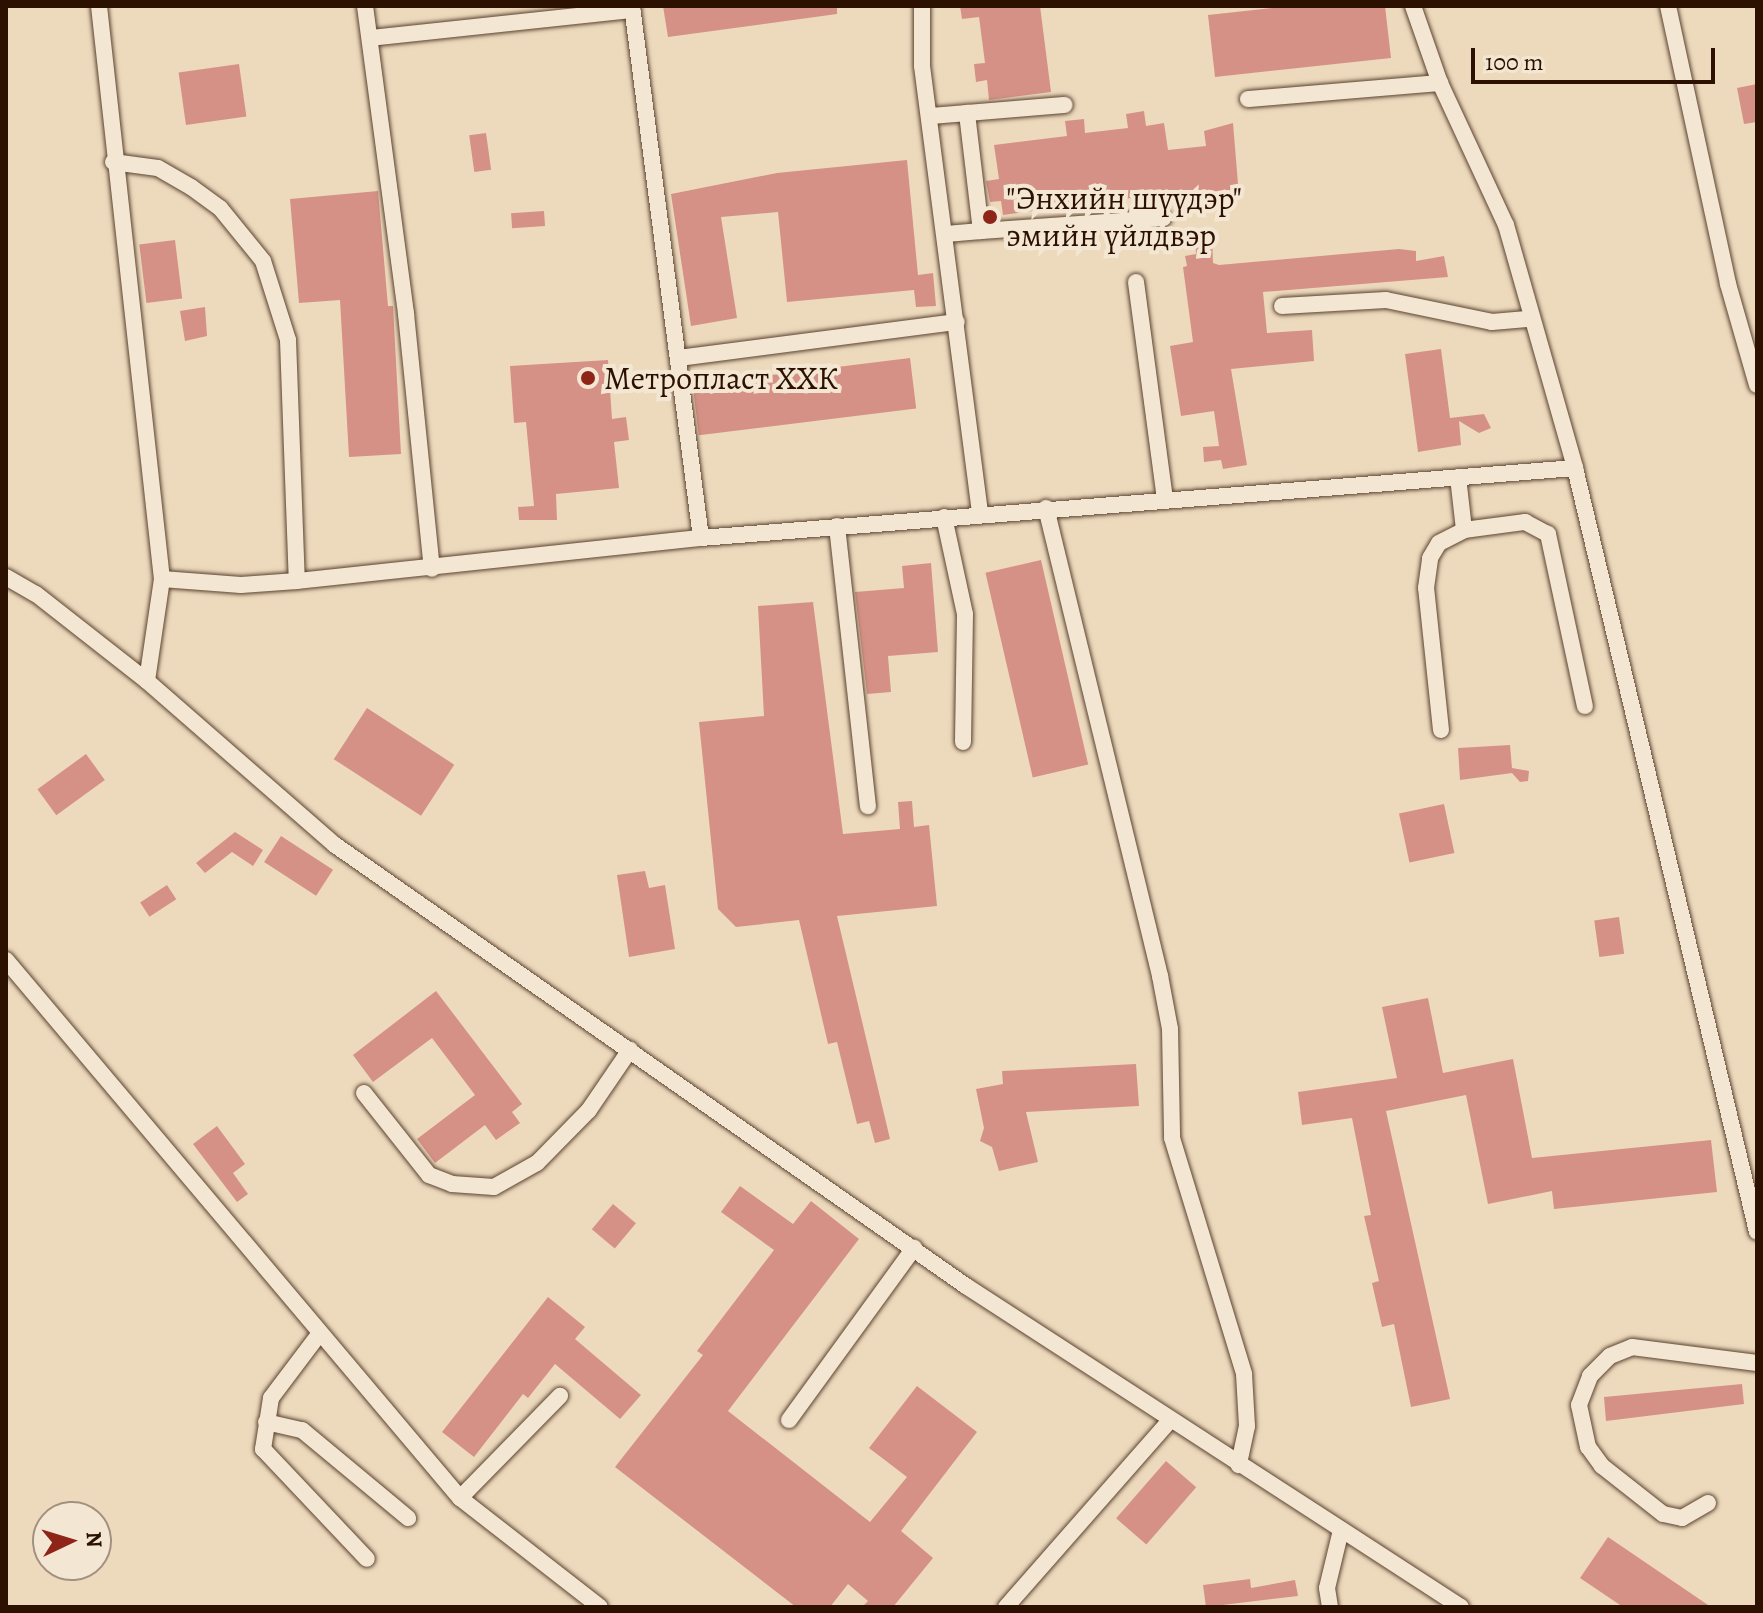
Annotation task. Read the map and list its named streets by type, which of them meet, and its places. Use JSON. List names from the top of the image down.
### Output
{
  "places": ["\"Энхийн шүүдэр\" эмийн үйлдвэр", "Метропласт ХХК"],
  "scale_bar": "100 m",
  "north": "right"
}
